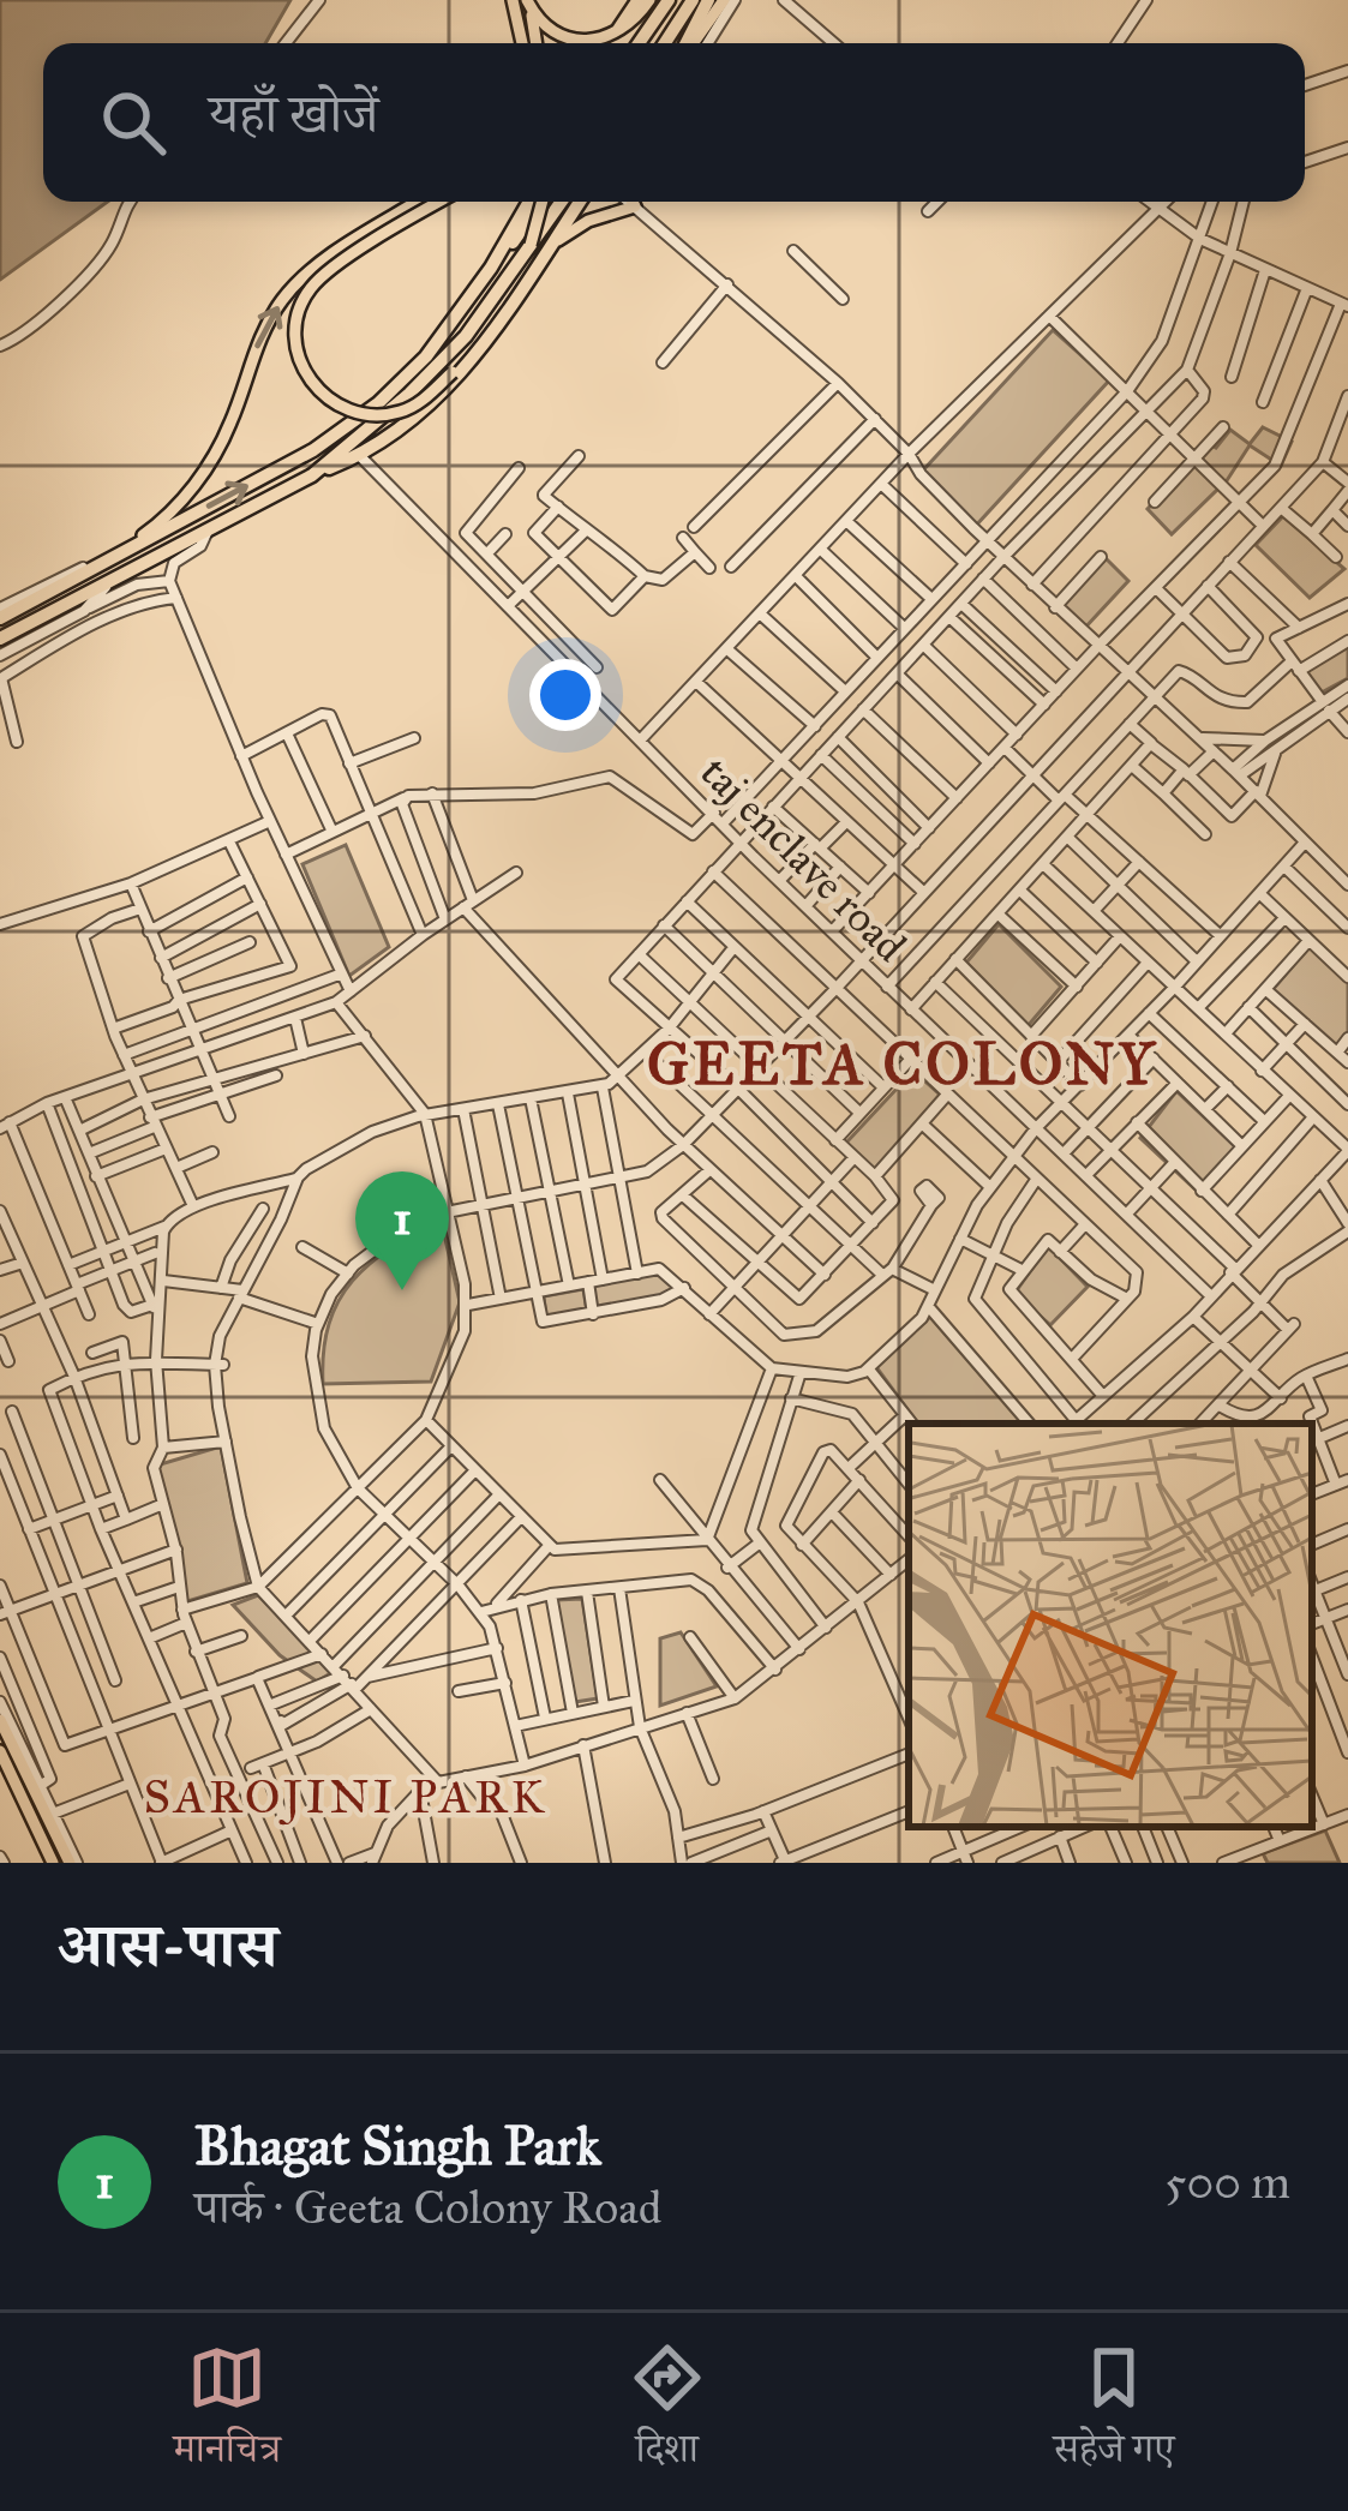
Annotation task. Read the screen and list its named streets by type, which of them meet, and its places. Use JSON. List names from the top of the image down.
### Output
{
  "streets": {
    "street": ["taj enclave road"]
  },
  "districts": ["GEETA COLONY", "SAROJINI PARK"],
  "page": {
    "search": "यहाँ खोजें",
    "pins": "1",
    "heading": "आस-पास",
    "list": [
      {
        "mark": "1",
        "name": "Bhagat Singh Park",
        "note": "पार्क · Geeta Colony Road",
        "value": "500 m"
      }
    ],
    "nav": ["मानचित्र", "दिशा", "सहेजे गए"]
  }
}
